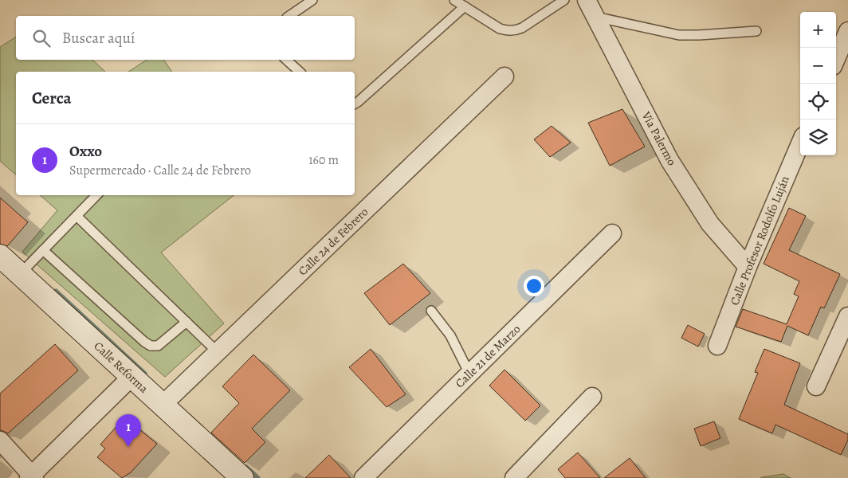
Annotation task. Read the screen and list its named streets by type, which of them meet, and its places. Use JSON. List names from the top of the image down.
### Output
{
  "streets": {
    "street": [
      "Vía Palermo",
      "Calle Profesor Rodolfo Luján",
      "Calle 24 de Febrero",
      "Calle 21 de Marzo",
      "Calle Reforma"
    ]
  },
  "crossings": [
    ["Vía Palermo", "Calle Profesor Rodolfo Luján"],
    ["Calle 24 de Febrero", "Calle Reforma"]
  ],
  "page": {
    "map_buttons": ["+", "−"],
    "search": "Buscar aquí",
    "heading": "Cerca",
    "list": [
      {
        "mark": "1",
        "name": "Oxxo",
        "note": "Supermercado · Calle 24 de Febrero",
        "value": "160 m"
      }
    ],
    "pins": "1"
  }
}
